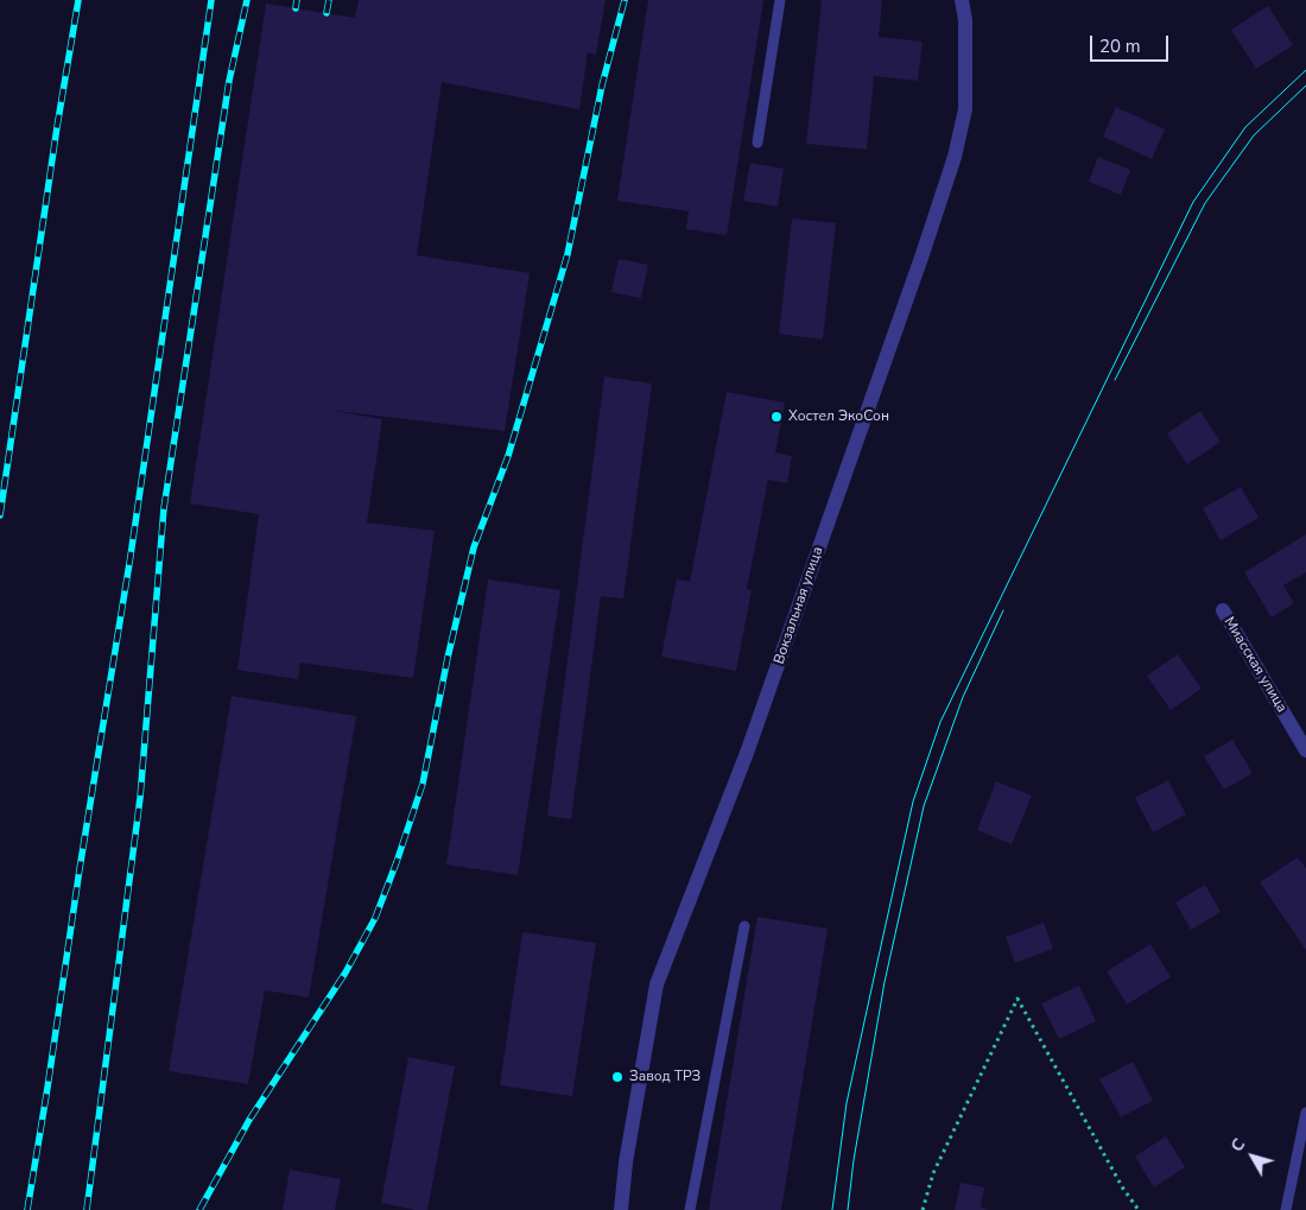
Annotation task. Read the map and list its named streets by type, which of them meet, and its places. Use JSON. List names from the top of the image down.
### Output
{
  "streets": {
    "street": ["Вокзальная улица", "Миасская улица"]
  },
  "places": ["Хостел ЭкоСон", "Завод ТРЗ"],
  "scale_bar": "20 m",
  "north": "top left"
}
